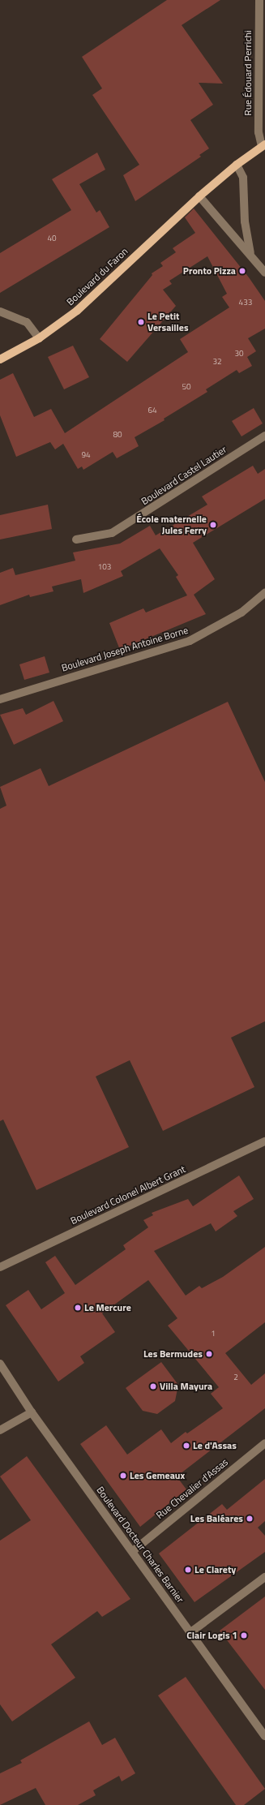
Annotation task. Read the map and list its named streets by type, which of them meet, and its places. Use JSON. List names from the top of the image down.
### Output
{
  "streets": {
    "main road": ["Boulevard du Faron"],
    "street": [
      "Rue Édouard Perrichi",
      "Boulevard Castel Lautier",
      "Boulevard Joseph Antoine Borne",
      "Boulevard Colonel Albert Grant",
      "Rue Chevalier d'Assas",
      "Boulevard Docteur Charles Barnier"
    ]
  },
  "crossings": [
    ["Rue Édouard Perrichi", "Boulevard du Faron"],
    ["Rue Chevalier d'Assas", "Boulevard Docteur Charles Barnier"]
  ],
  "places": [
    "Pronto Pizza",
    "Le Petit Versailles",
    "École maternelle Jules Ferry",
    "Le Mercure",
    "Les Bermudes",
    "Villa Mayura",
    "Le d'Assas",
    "Les Gemeaux",
    "Les Baléares",
    "Le Clarety",
    "Clair Logis 1"
  ],
  "house_numbers": [
    "40",
    "433",
    "30",
    "32",
    "50",
    "64",
    "80",
    "94",
    "103",
    "1",
    "2"
  ]
}
